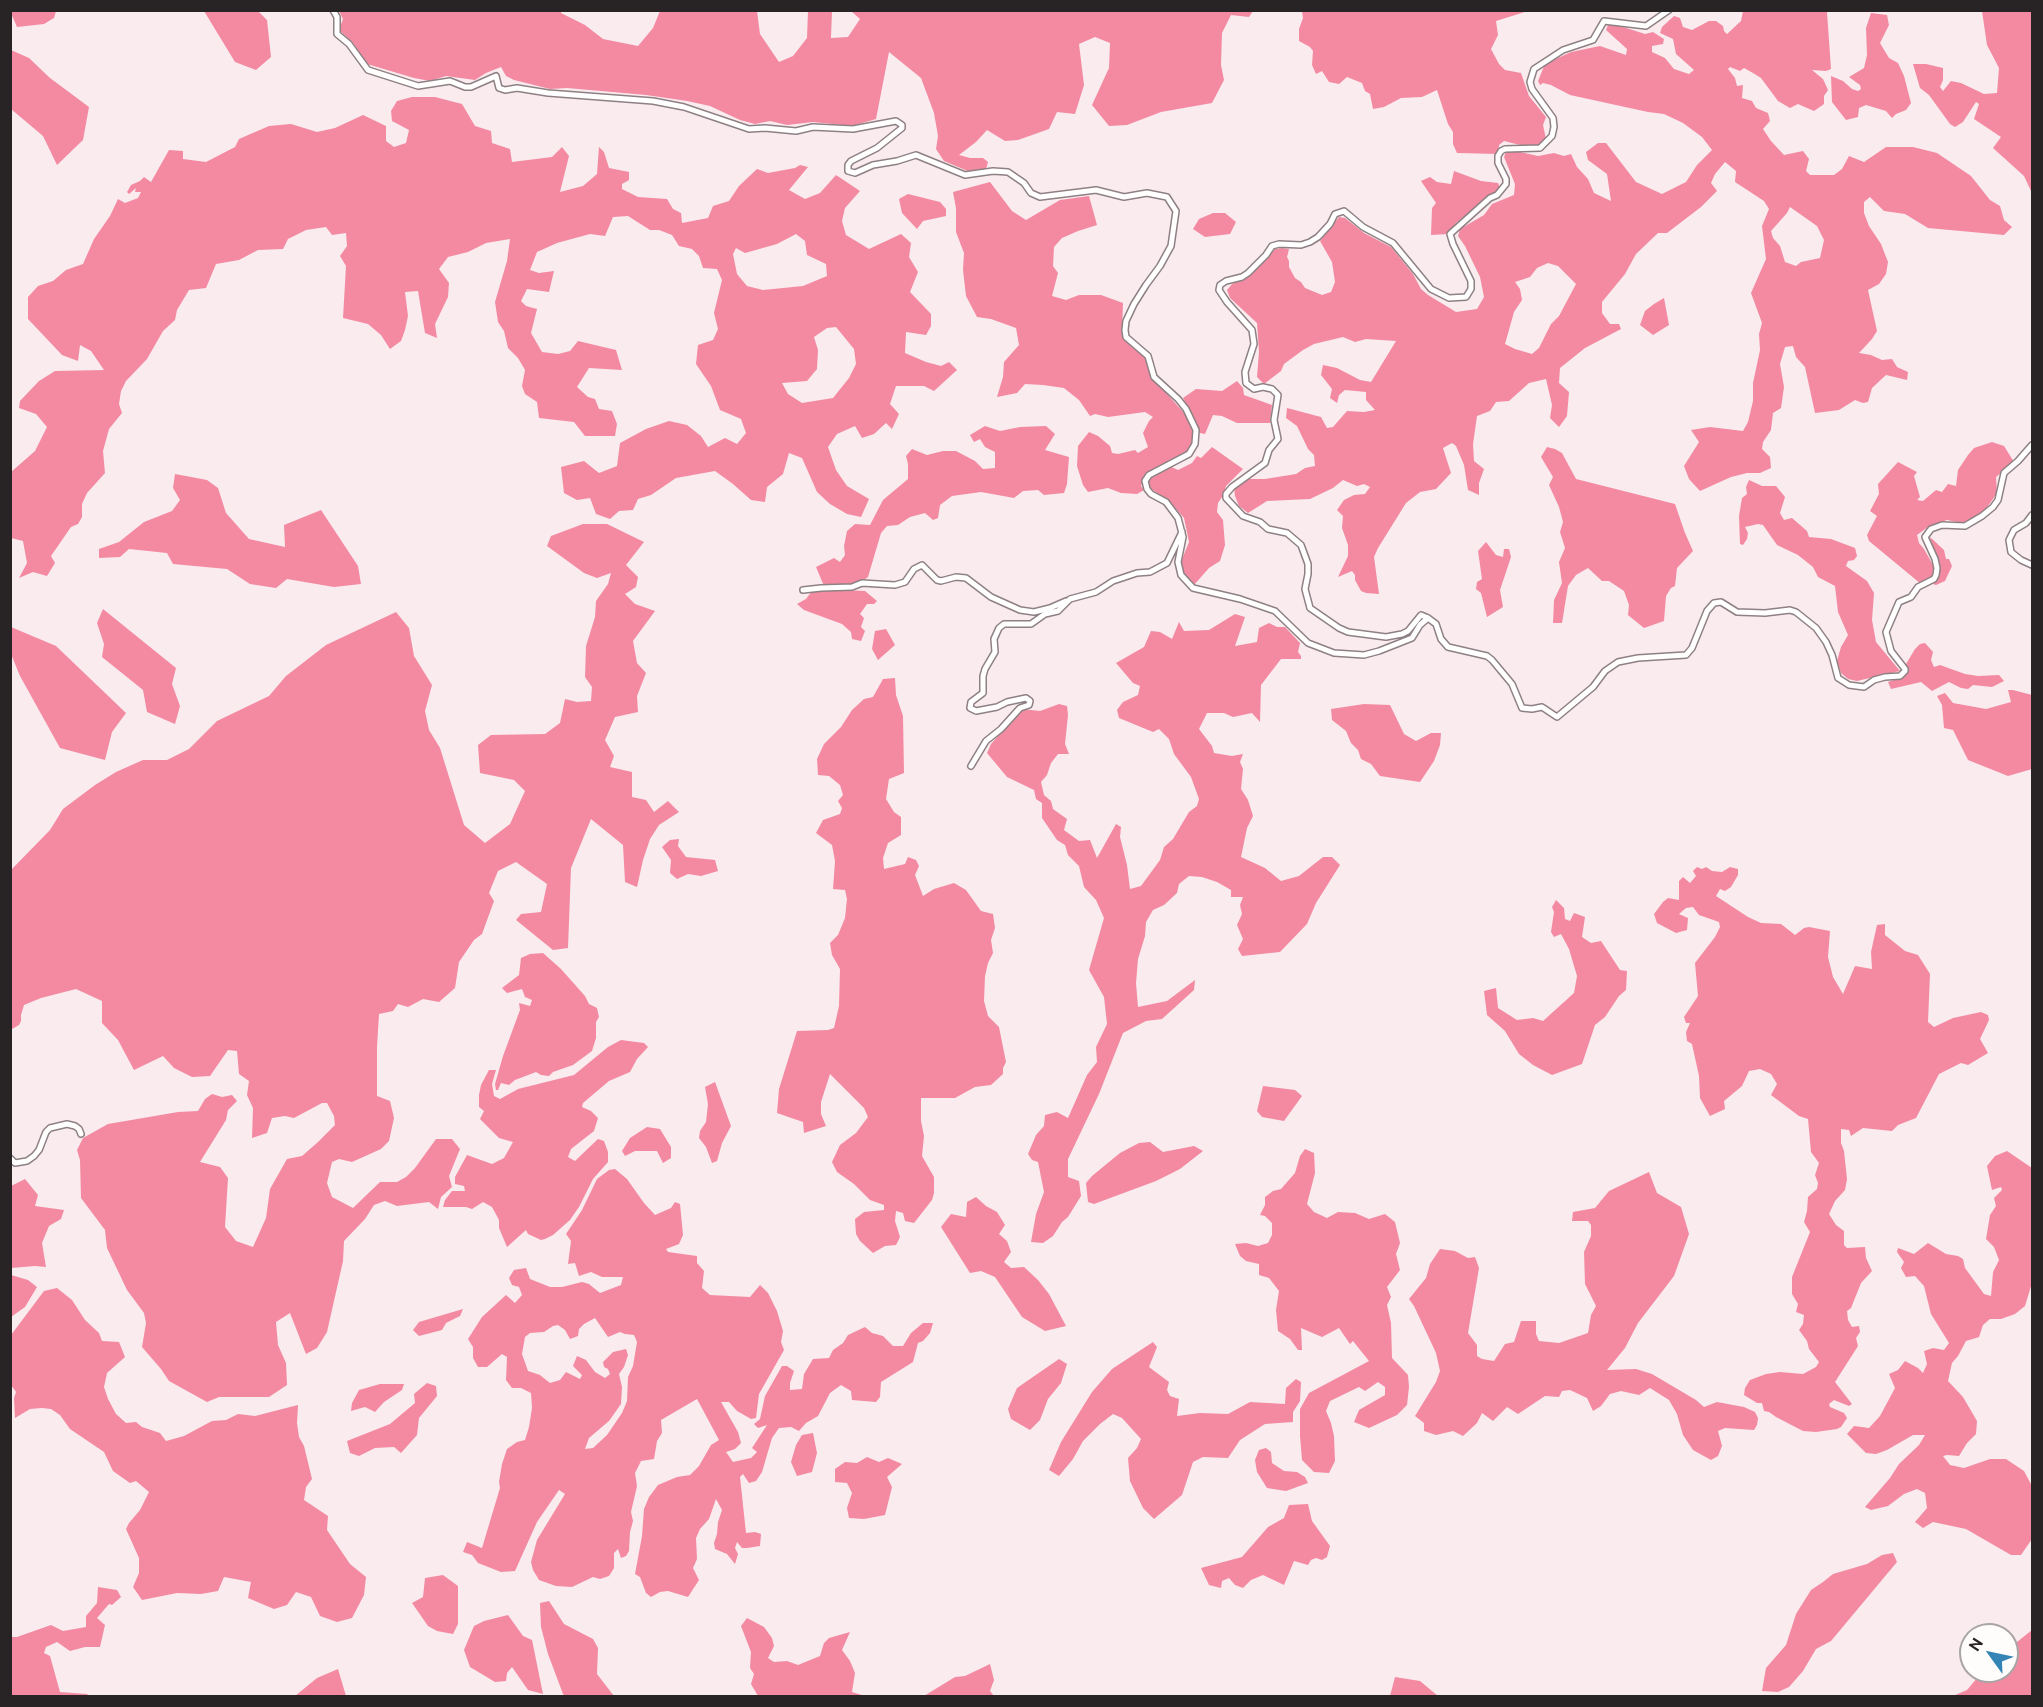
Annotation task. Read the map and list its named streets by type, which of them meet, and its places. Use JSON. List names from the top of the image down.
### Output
{
  "north": "top left"
}
